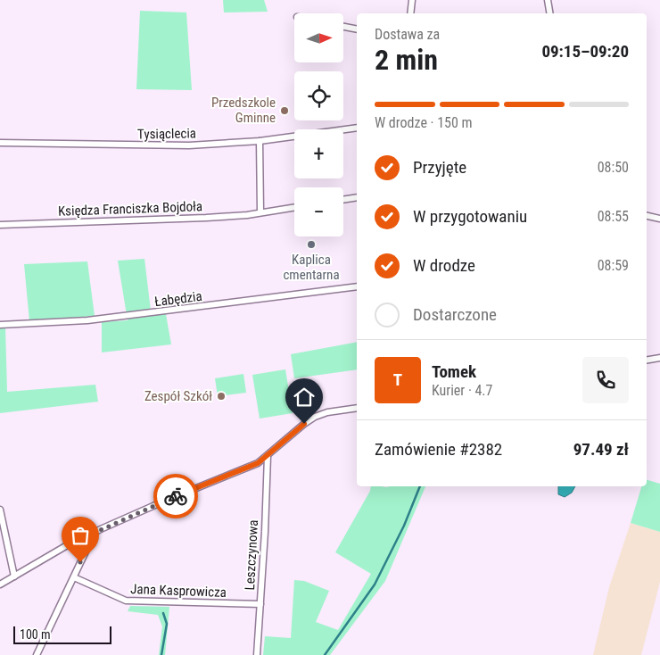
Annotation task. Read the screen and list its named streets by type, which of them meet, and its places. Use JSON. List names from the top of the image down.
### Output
{
  "streets": {
    "street": [
      "Tysiąclecia",
      "Księdza Franciszka Bojdoła",
      "Łabędzia",
      "Leszczynowa",
      "Jana Kasprowicza"
    ]
  },
  "crossings": [
    ["Leszczynowa", "Jana Kasprowicza"]
  ],
  "places": ["Przedszkole Gminne", "Kaplica cmentarna", "Zespół Szkół"],
  "scale_bar": "100 m",
  "north": "right",
  "page": {
    "map_buttons": ["+", "−"],
    "heading": ["2 min", "Dostawa za", "09:15–09:20"],
    "panel": [
      "Tomek",
      "Kurier · 4.7",
      "Zamówienie #2382",
      "97.49 zł"
    ],
    "bar": "W drodze · 150 m",
    "list": [
      ["Przyjęte", "08:50"],
      ["W przygotowaniu", "08:55"],
      ["W drodze", "08:59"],
      "Dostarczone"
    ],
    "round": "T",
    "scale": "100 m"
  }
}
